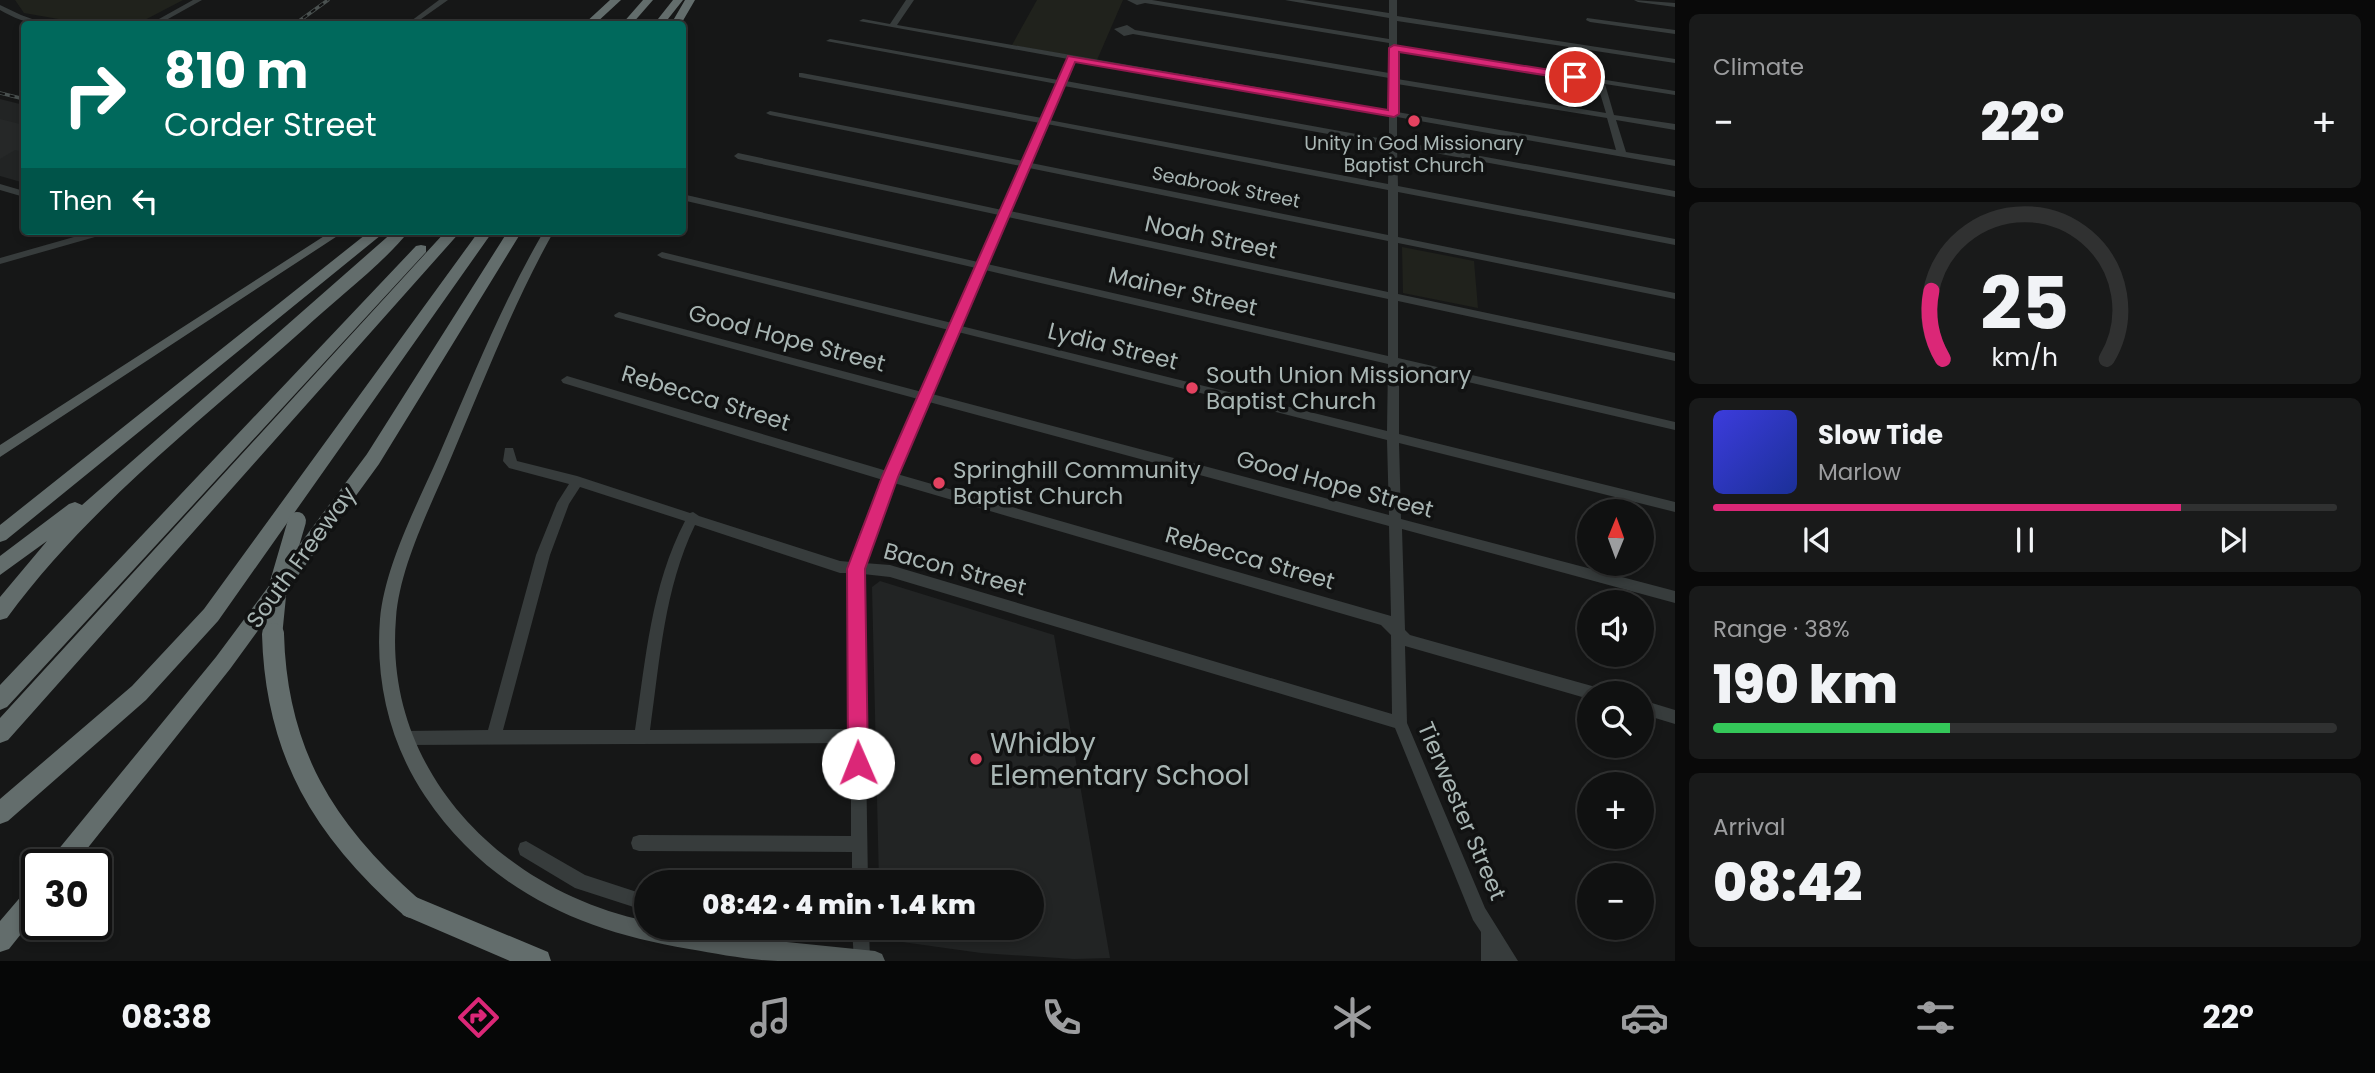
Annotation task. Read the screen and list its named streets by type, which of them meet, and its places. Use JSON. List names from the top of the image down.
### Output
{
  "streets": {
    "highway": ["South Freeway"],
    "street": [
      "Seabrook Street",
      "Noah Street",
      "Mainer Street",
      "Good Hope Street",
      "Lydia Street",
      "Rebecca Street",
      "Bacon Street",
      "Tierwester Street"
    ]
  },
  "crossings": [
    ["Seabrook Street", "Tierwester Street"],
    ["Noah Street", "Tierwester Street"],
    ["Mainer Street", "Tierwester Street"],
    ["Good Hope Street", "Tierwester Street"],
    ["Lydia Street", "Tierwester Street"],
    ["Rebecca Street", "Tierwester Street"],
    ["Bacon Street", "Tierwester Street"]
  ],
  "places": [
    "Unity in God Missionary Baptist Church",
    "South Union Missionary Baptist Church",
    "Springhill Community Baptist Church",
    "Whidby Elementary School"
  ],
  "north": "top",
  "page": {
    "tile": [
      "Climate",
      ["Range · 38%", "190 km"],
      ["Arrival", "08:42"]
    ],
    "turn": ["810 m", "Corder Street"],
    "heat": ["−", "22°", "+"],
    "then": "Then",
    "song": ["Slow Tide", "Marlow"],
    "map_buttons": ["+", "−"],
    "limit": "30",
    "trip": "08:42 · 4 min · 1.4 km",
    "tabs": ["08:38", "22°"],
    "gauge": ["25", "km/h"]
  }
}
